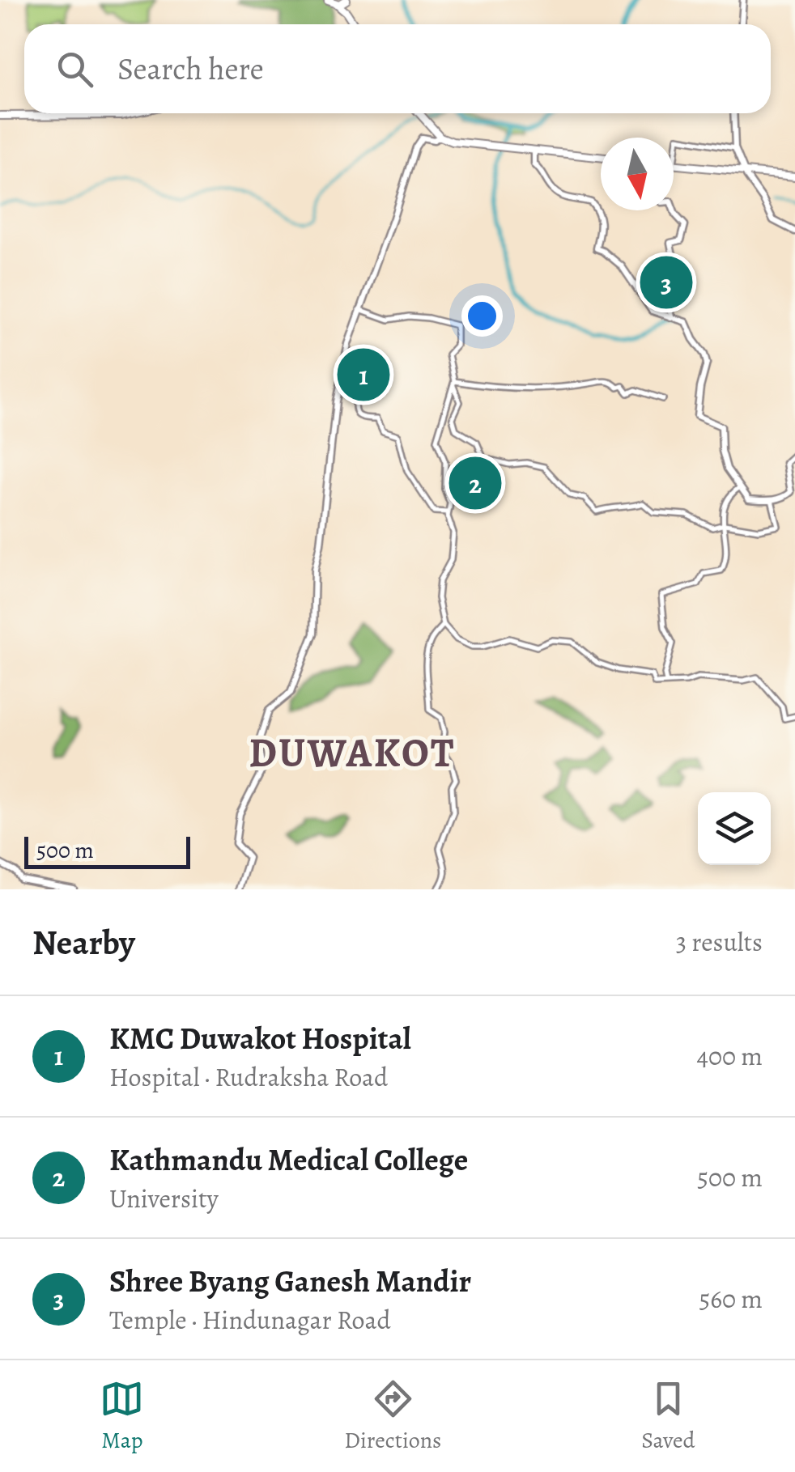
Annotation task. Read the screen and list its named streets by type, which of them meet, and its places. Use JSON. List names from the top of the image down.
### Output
{
  "districts": ["DUWAKOT"],
  "scale_bar": "500 m",
  "north": "bottom",
  "page": {
    "search": "Search here",
    "pins": ["3", "1", "2"],
    "scale": "500 m",
    "heading": ["Nearby", "3 results"],
    "list": [
      {
        "mark": "1",
        "name": "KMC Duwakot Hospital",
        "note": "Hospital · Rudraksha Road",
        "value": "400 m"
      },
      {
        "mark": "2",
        "name": "Kathmandu Medical College",
        "note": "University",
        "value": "500 m"
      },
      {
        "mark": "3",
        "name": "Shree Byang Ganesh Mandir",
        "note": "Temple · Hindunagar Road",
        "value": "560 m"
      }
    ],
    "nav": ["Map", "Directions", "Saved"]
  }
}
